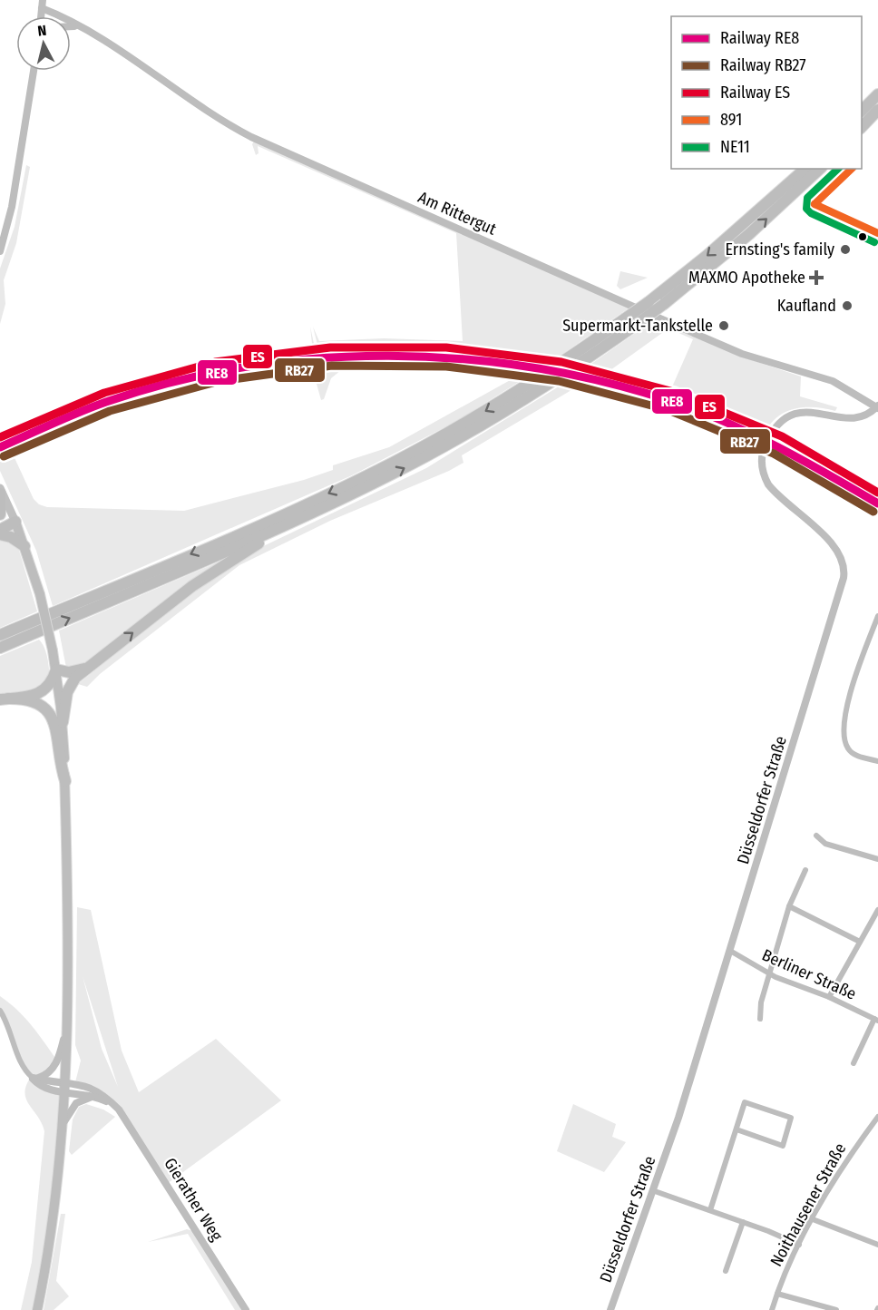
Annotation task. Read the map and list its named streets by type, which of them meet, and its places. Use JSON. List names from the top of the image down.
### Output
{
  "streets": {
    "street": [
      "Am Rittergut",
      "Düsseldorfer Straße",
      "Berliner Straße",
      "Gierather Weg",
      "Noithausener Straße"
    ]
  },
  "crossings": [
    ["Am Rittergut", "Düsseldorfer Straße"],
    ["Düsseldorfer Straße", "Berliner Straße"]
  ],
  "places": {
    "other": ["Ernsting's family", "Kaufland", "Supermarkt-Tankstelle"],
    "health": ["MAXMO Apotheke"]
  },
  "lines": [
    "transit line 891",
    "transit line NE11",
    "rail line ES",
    "rail line RE8",
    "rail line RB27"
  ],
  "legend": [
    "Railway RE8",
    "Railway RB27",
    "Railway ES",
    "891",
    "NE11"
  ],
  "north": "top"
}
